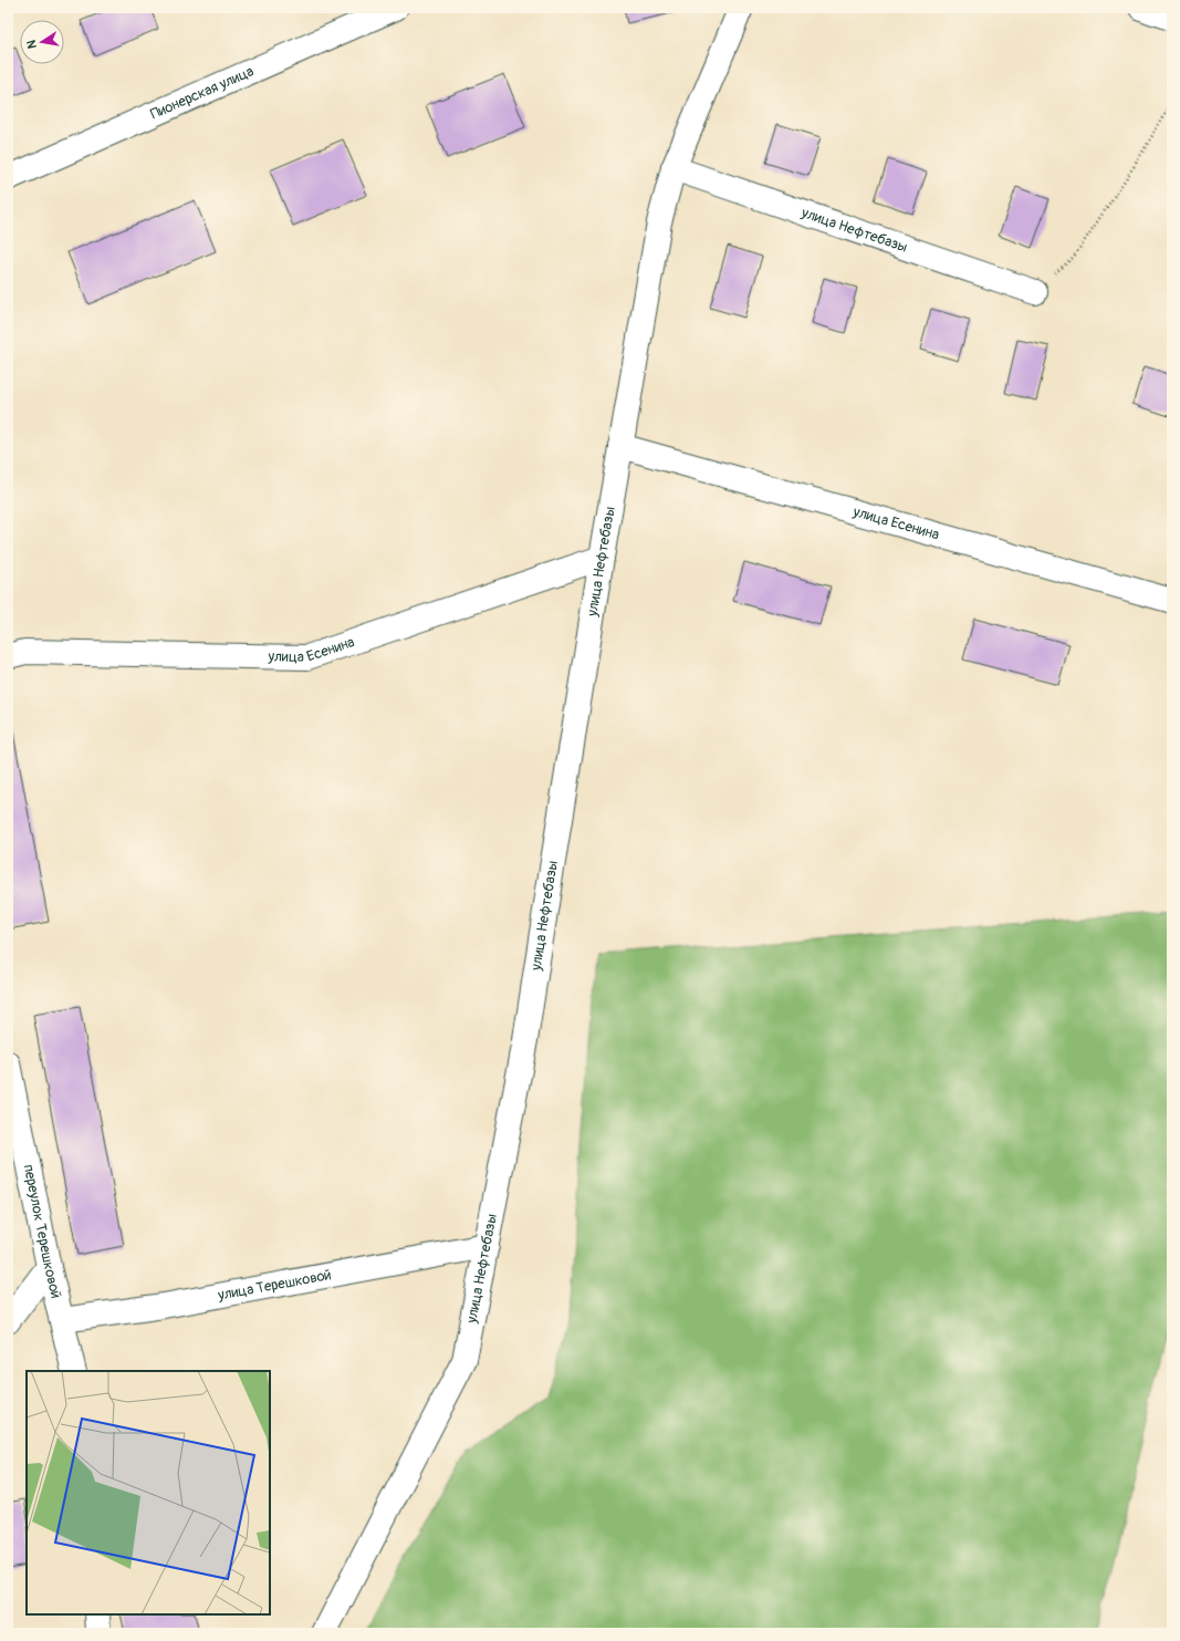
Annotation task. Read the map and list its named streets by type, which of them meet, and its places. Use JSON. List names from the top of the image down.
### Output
{
  "streets": {
    "street": [
      "Пионерская улица",
      "улица Нефтебазы",
      "улица Есенина",
      "переулок Терешковой",
      "улица Терешковой"
    ]
  },
  "crossings": [
    ["улица Нефтебазы", "улица Есенина"],
    ["улица Нефтебазы", "улица Терешковой"],
    ["переулок Терешковой", "улица Терешковой"]
  ],
  "north": "left"
}
